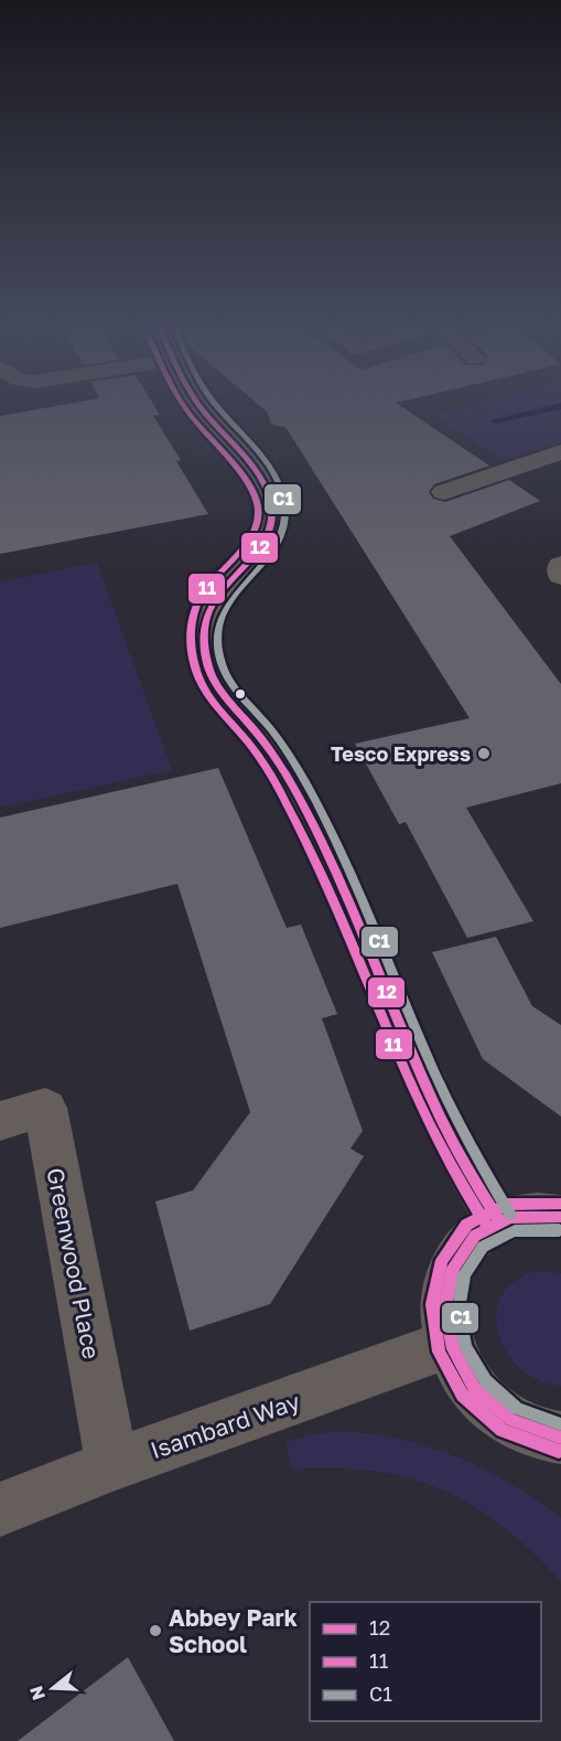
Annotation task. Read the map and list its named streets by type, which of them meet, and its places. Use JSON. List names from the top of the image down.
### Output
{
  "streets": {
    "street": ["Greenwood Place", "Isambard Way"]
  },
  "crossings": [
    ["Greenwood Place", "Isambard Way"]
  ],
  "places": ["Tesco Express", "Abbey Park School"],
  "lines": ["transit line 12", "transit line 11", "transit line C1"],
  "legend": ["12", "11", "C1"],
  "north": "left"
}
